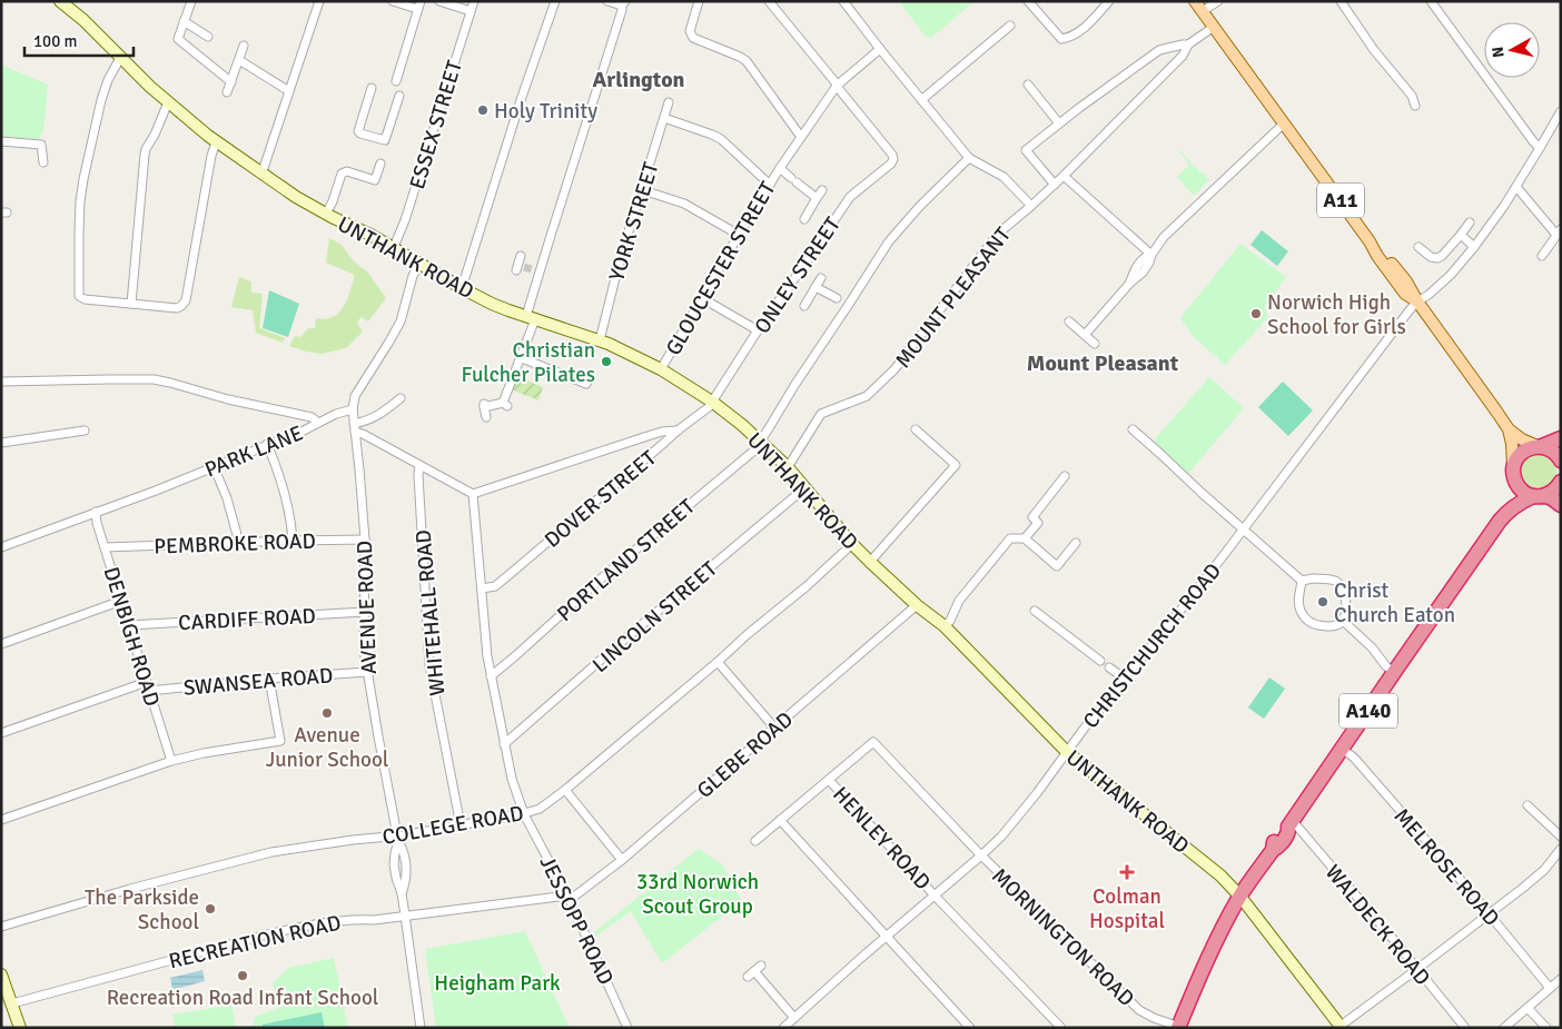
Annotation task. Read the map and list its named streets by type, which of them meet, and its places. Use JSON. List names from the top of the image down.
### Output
{
  "streets": {
    "highway": ["A11", "A140"],
    "street": [
      "ESSEX STREET",
      "YORK STREET",
      "UNTHANK ROAD",
      "GLOUCESTER STREET",
      "ONLEY STREET",
      "MOUNT PLEASANT",
      "PARK LANE",
      "DOVER STREET",
      "PEMBROKE ROAD",
      "PORTLAND STREET",
      "AVENUE ROAD",
      "WHITEHALL ROAD",
      "LINCOLN STREET",
      "CARDIFF ROAD",
      "DENBIGH ROAD",
      "CHRISTCHURCH ROAD",
      "SWANSEA ROAD",
      "GLEBE ROAD",
      "COLLEGE ROAD",
      "HENLEY ROAD",
      "MELROSE ROAD",
      "JESSOPP ROAD",
      "WALDECK ROAD",
      "MORNINGTON ROAD",
      "RECREATION ROAD"
    ]
  },
  "crossings": [
    ["ESSEX STREET", "UNTHANK ROAD"],
    ["A11", "MOUNT PLEASANT"],
    ["A11", "CHRISTCHURCH ROAD"],
    ["A11", "A140"],
    ["YORK STREET", "UNTHANK ROAD"],
    ["UNTHANK ROAD", "GLOUCESTER STREET"],
    ["UNTHANK ROAD", "ONLEY STREET"],
    ["UNTHANK ROAD", "MOUNT PLEASANT"],
    ["UNTHANK ROAD", "DOVER STREET"],
    ["UNTHANK ROAD", "PORTLAND STREET"],
    ["UNTHANK ROAD", "LINCOLN STREET"],
    ["UNTHANK ROAD", "CHRISTCHURCH ROAD"],
    ["UNTHANK ROAD", "A140"],
    ["UNTHANK ROAD", "GLEBE ROAD"],
    ["UNTHANK ROAD", "COLLEGE ROAD"],
    ["GLOUCESTER STREET", "ONLEY STREET"],
    ["ONLEY STREET", "DOVER STREET"],
    ["PARK LANE", "AVENUE ROAD"],
    ["PARK LANE", "DENBIGH ROAD"],
    ["DOVER STREET", "JESSOPP ROAD"],
    ["PEMBROKE ROAD", "AVENUE ROAD"],
    ["PEMBROKE ROAD", "DENBIGH ROAD"],
    ["PORTLAND STREET", "JESSOPP ROAD"],
    ["AVENUE ROAD", "CARDIFF ROAD"],
    ["AVENUE ROAD", "SWANSEA ROAD"],
    ["AVENUE ROAD", "COLLEGE ROAD"],
    ["WHITEHALL ROAD", "COLLEGE ROAD"],
    ["LINCOLN STREET", "JESSOPP ROAD"],
    ["CARDIFF ROAD", "DENBIGH ROAD"],
    ["DENBIGH ROAD", "SWANSEA ROAD"],
    ["CHRISTCHURCH ROAD", "HENLEY ROAD"],
    ["CHRISTCHURCH ROAD", "MORNINGTON ROAD"],
    ["A140", "MELROSE ROAD"],
    ["A140", "WALDECK ROAD"],
    ["A140", "MORNINGTON ROAD"],
    ["GLEBE ROAD", "JESSOPP ROAD"],
    ["GLEBE ROAD", "RECREATION ROAD"],
    ["COLLEGE ROAD", "JESSOPP ROAD"],
    ["HENLEY ROAD", "MORNINGTON ROAD"],
    ["JESSOPP ROAD", "RECREATION ROAD"]
  ],
  "districts": ["Arlington", "Mount Pleasant"],
  "parks": ["33rd Norwich Scout Group", "Heigham Park"],
  "places": {
    "other": [
      "Holy Trinity",
      "Norwich High School for Girls",
      "Christian Fulcher Pilates",
      "Christ Church Eaton",
      "Avenue Junior School",
      "The Parkside School",
      "Recreation Road Infant School"
    ],
    "health": ["Colman Hospital"]
  },
  "scale_bar": "100 m",
  "north": "left"
}
